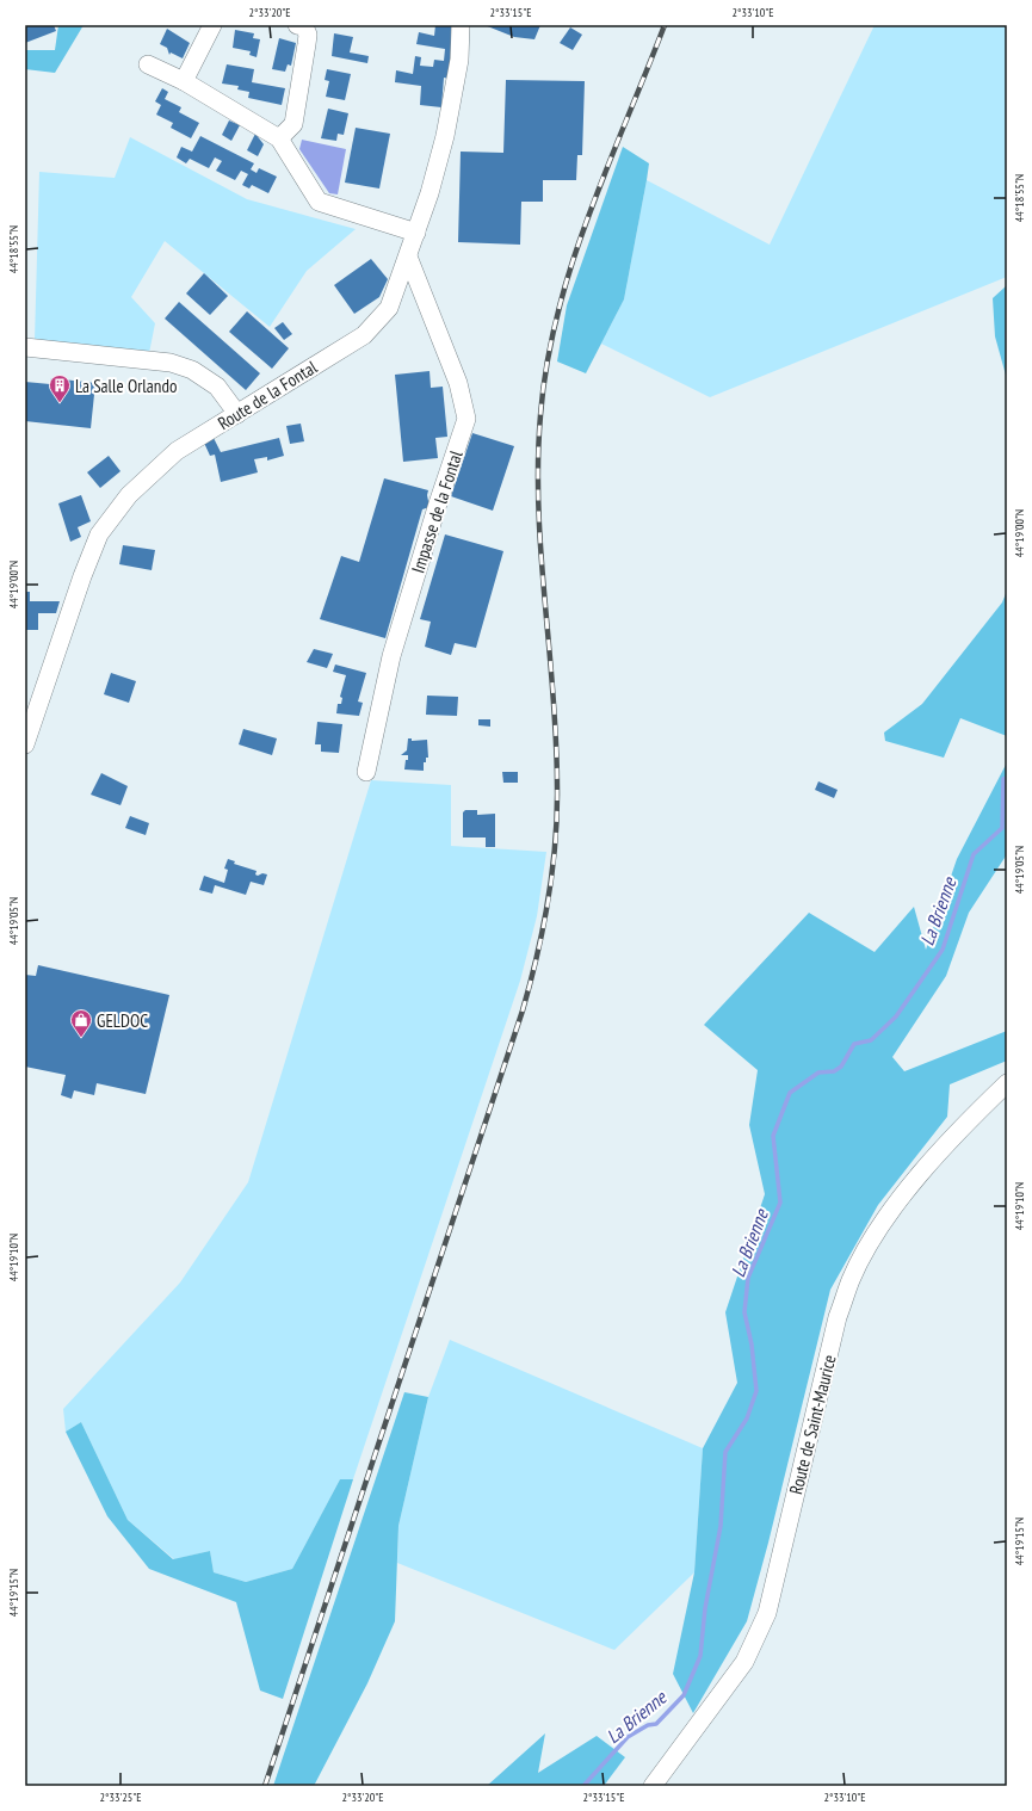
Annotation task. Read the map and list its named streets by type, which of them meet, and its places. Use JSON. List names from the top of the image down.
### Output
{
  "streets": {
    "street": ["Route de la Fontal", "Impasse de la Fontal", "Route de Saint-Maurice"]
  },
  "crossings": [
    ["Route de la Fontal", "Impasse de la Fontal"]
  ],
  "water": ["La Brienne"],
  "places": {
    "building": ["La Salle Orlando"],
    "shop": ["GELDOC"]
  },
  "coordinates": [
    "2°33'20\"E",
    "2°33'15\"E",
    "2°33'10\"E",
    "44°18'55\"N",
    "44°19'00\"N",
    "44°19'05\"N",
    "44°19'10\"N",
    "44°19'15\"N",
    "2°33'25\"E"
  ]
}
